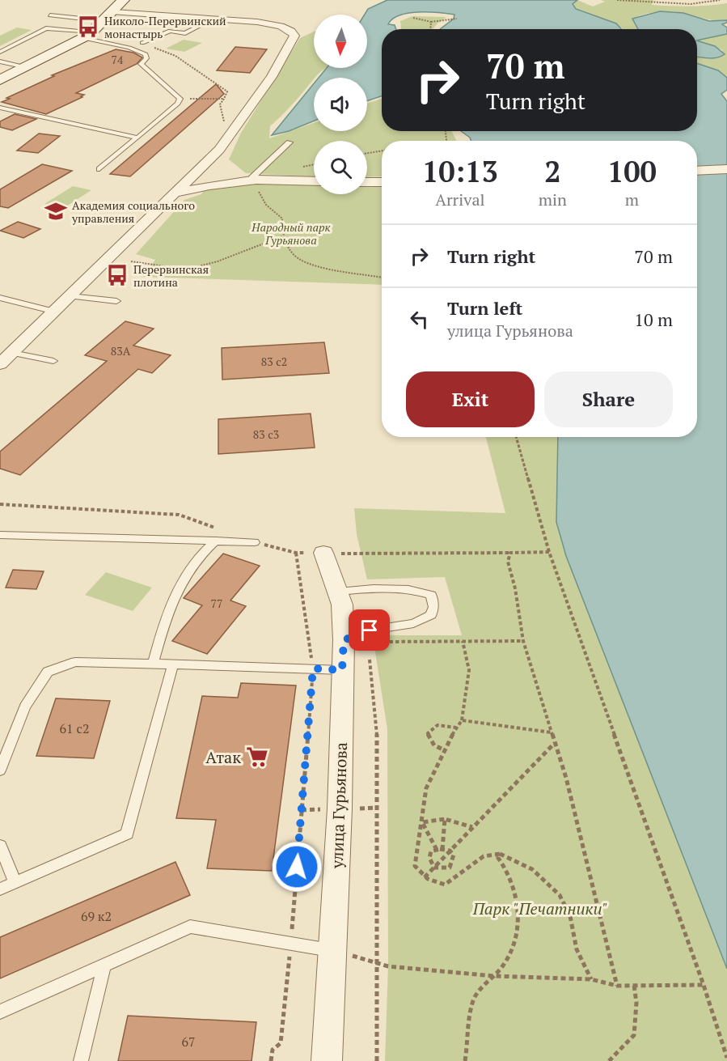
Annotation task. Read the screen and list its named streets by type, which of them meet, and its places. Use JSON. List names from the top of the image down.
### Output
{
  "streets": {
    "street": ["улица Гурьянова"]
  },
  "parks": ["Народный парк Гурьянова", "Парк \"Печатники\""],
  "places": {
    "bus stop": ["Николо-Перервинский монастырь", "Перервинская плотина"],
    "school or university": ["Академия социального управления"],
    "supermarket": ["Атак"]
  },
  "house_numbers": [
    "74",
    "83А",
    "83 с2",
    "83 с3",
    "77",
    "61 с2",
    "69 к2",
    "67"
  ],
  "north": "bottom",
  "page": {
    "turn": ["70 m", "Turn right"],
    "eta": [
      "10:13",
      "Arrival",
      "2",
      "min",
      "100",
      "m"
    ],
    "list": [
      {
        "name": "Turn right",
        "value": "70 m"
      },
      {
        "name": "Turn left",
        "note": "улица Гурьянова",
        "value": "10 m"
      }
    ],
    "buttons": ["Exit", "Share"]
  }
}
